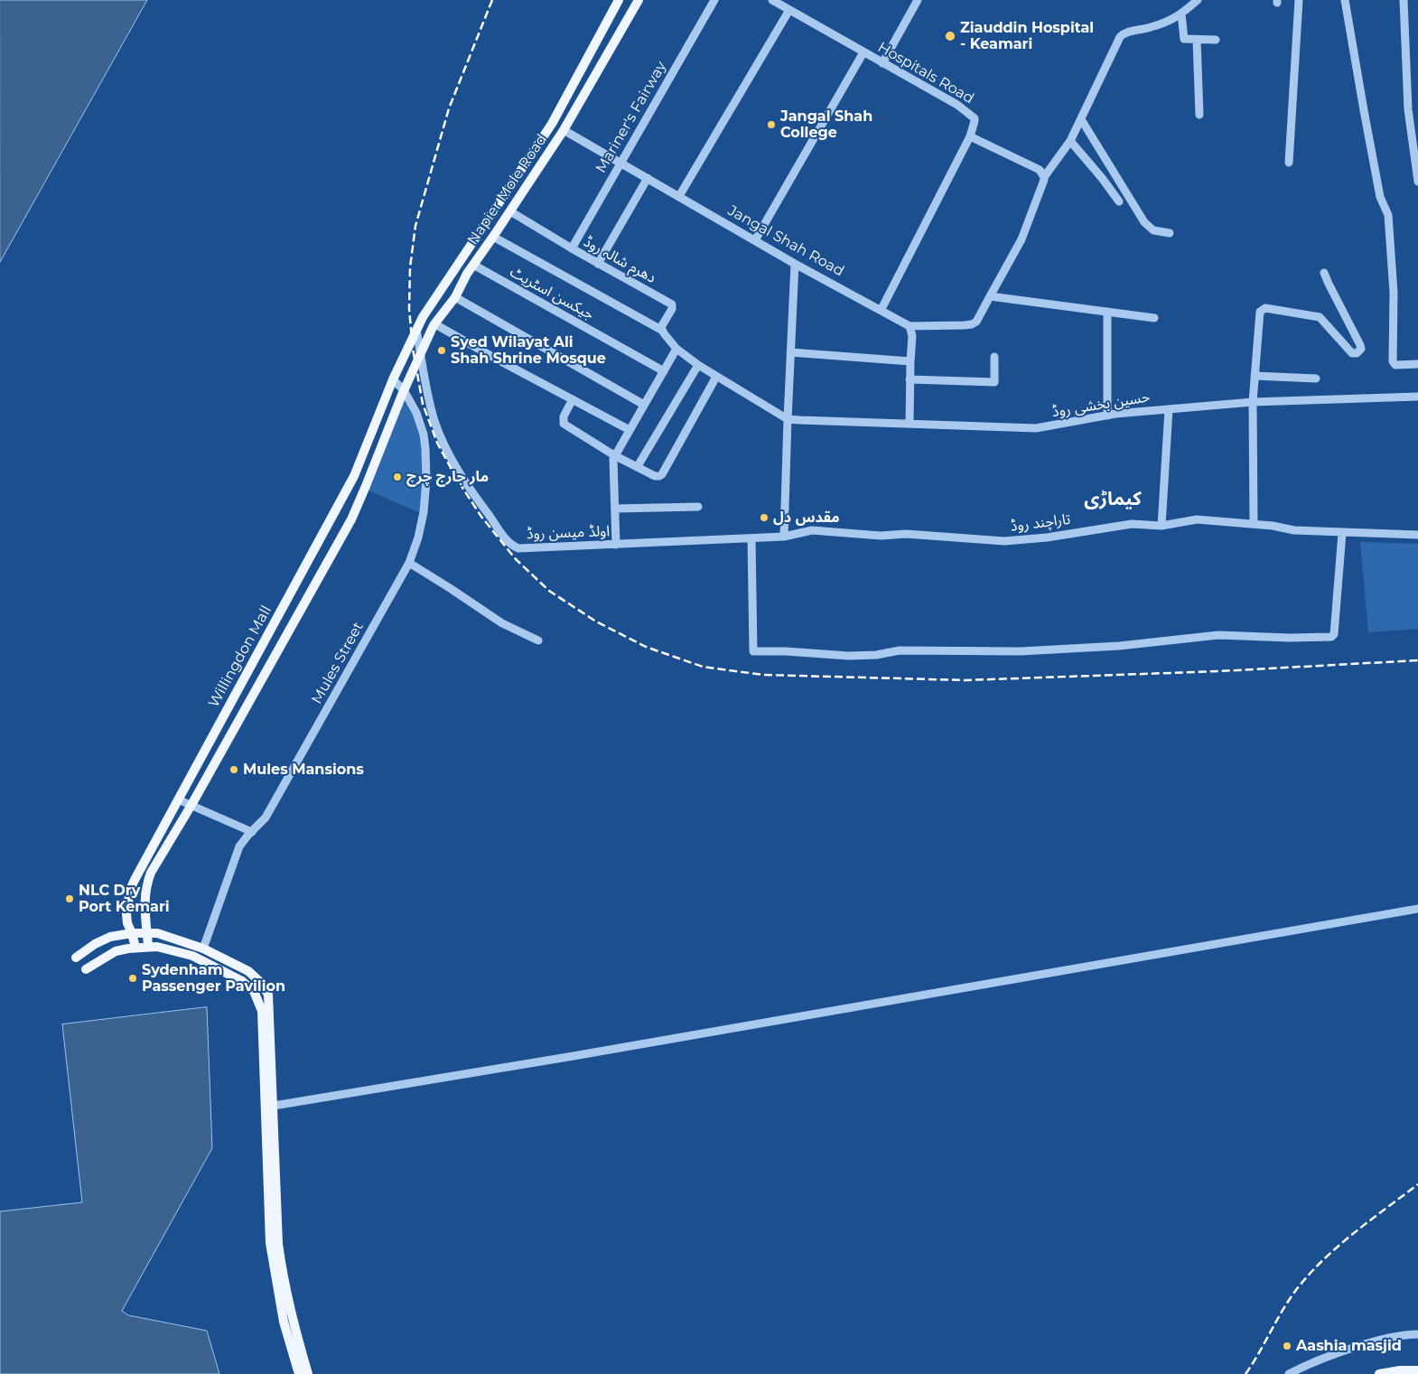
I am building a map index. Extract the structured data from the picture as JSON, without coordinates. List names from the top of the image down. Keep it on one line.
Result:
{"streets":{"main road":["Napier Mole Road","Willingdon Mall"],"street":["Hospitals Road","Mariner's Fairway","Jangal Shah Road","دھرم شالہ روڈ","جیکسن اسٹریٹ","حسین بخشی روڈ","تاراچند روڈ","اولڈ میسن روڈ","Mules Street"]},"crossings":[["Hospitals Road","Jangal Shah Road"],["Mariner's Fairway","Jangal Shah Road"],["Mariner's Fairway","دھرم شالہ روڈ"],["Napier Mole Road","Jangal Shah Road"],["Napier Mole Road","دھرم شالہ روڈ"],["Napier Mole Road","جیکسن اسٹریٹ"],["Napier Mole Road","اولڈ میسن روڈ"],["Napier Mole Road","Willingdon Mall"],["Napier Mole Road","Mules Street"],["تاراچند روڈ","اولڈ میسن روڈ"],["Willingdon Mall","Mules Street"]],"districts":["کیماڑی"],"places":["Ziauddin Hospital - Keamari","Jangal Shah College","Syed Wilayat Ali Shah Shrine Mosque","مار جارج چرچ","مقدس دل","Mules Mansions","NLC Dry Port Kemari","Sydenham Passenger Pavilion","Aashia masjid"]}
